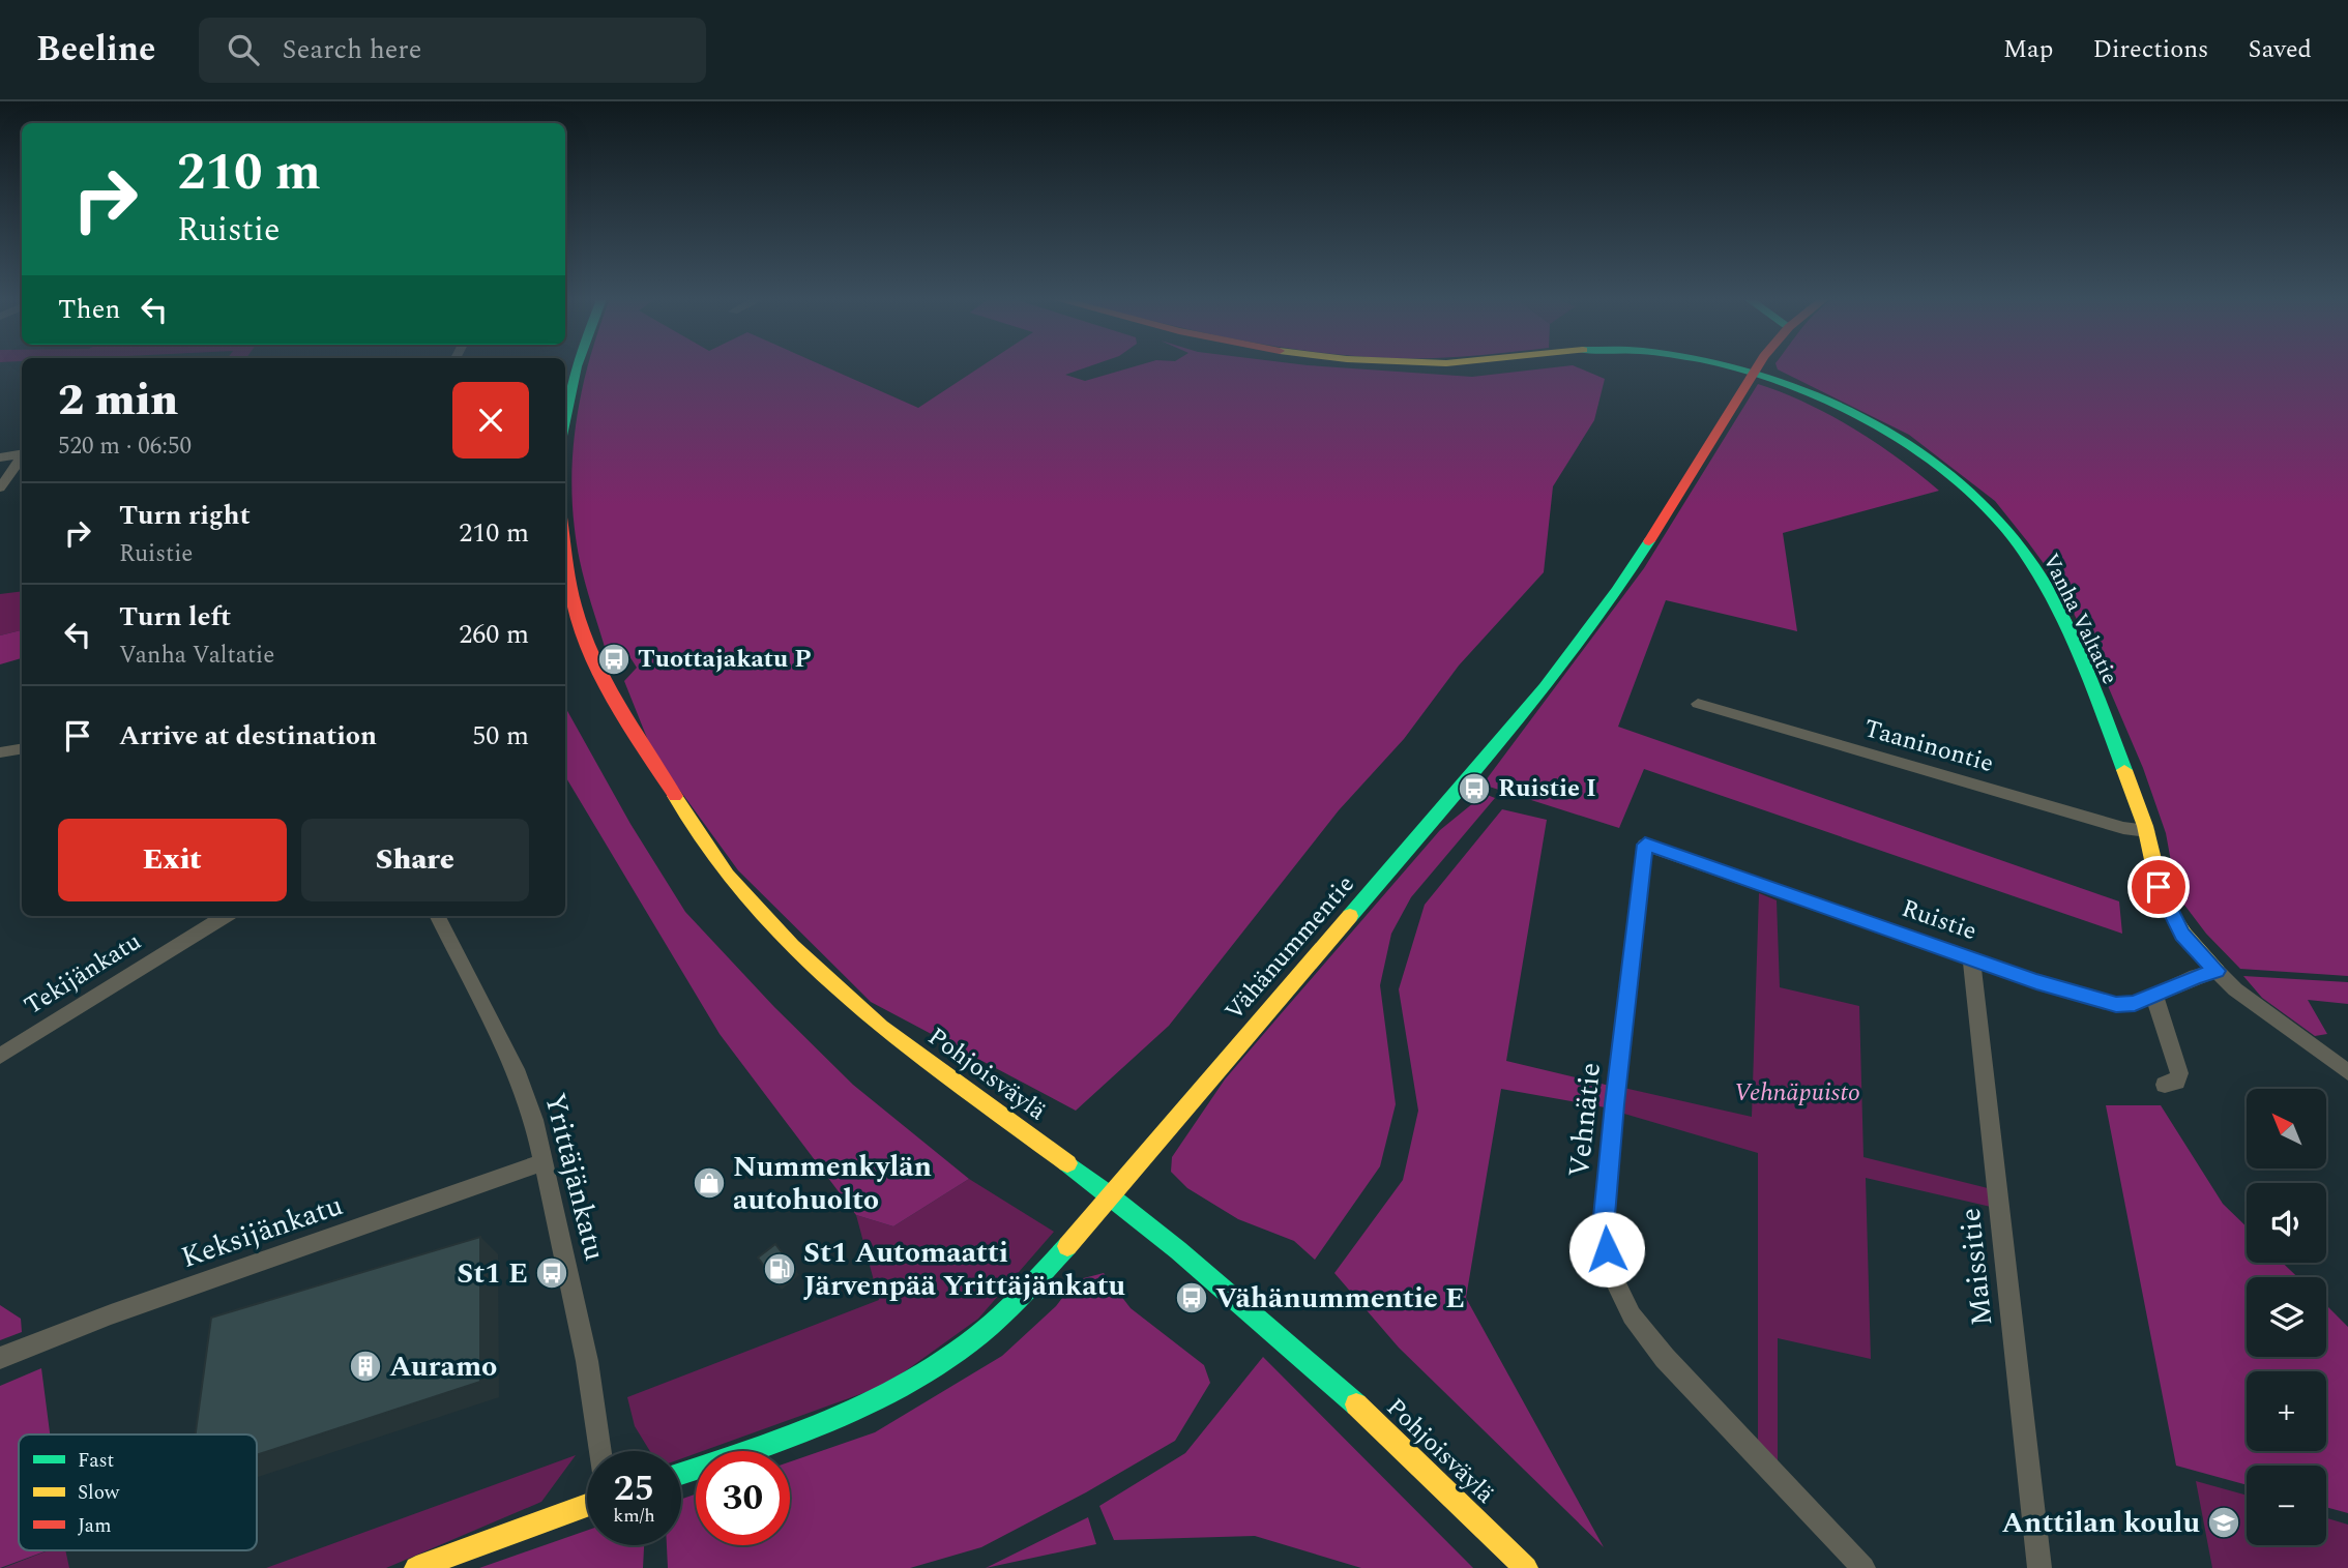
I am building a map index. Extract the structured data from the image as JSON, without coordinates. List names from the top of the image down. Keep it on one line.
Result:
{"streets":{"street":["Vanha Valtatie","Taaninontie","Ruistie","Vähänummentie","Tekijänkatu","Pohjoisväylä","Vehnätie","Yrittäjänkatu","Keksijänkatu","Maissitie"]},"crossings":[["Vanha Valtatie","Taaninontie"],["Vanha Valtatie","Ruistie"],["Vanha Valtatie","Vähänummentie"],["Ruistie","Vehnätie"],["Ruistie","Maissitie"],["Vähänummentie","Pohjoisväylä"],["Yrittäjänkatu","Keksijänkatu"]],"parks":["Vehnäpuisto"],"places":{"bus stop":["Tuottajakatu P","Ruistie I","St1 E","Vähänummentie E"],"shop":["Nummenkylän autohuolto"],"fuel station":["St1 Automaatti Järvenpää Yrittäjänkatu"],"building":["Auramo"],"school or university":["Anttilan koulu"]},"legend":["Fast","Slow","Jam"],"north":"top left","page":{"header":"Beeline","search":"Search here","nav":["Map","Directions","Saved"],"turn":["210 m","Ruistie"],"then":"Then","heading":["2 min","520 m · 06:50"],"list":[{"name":"Turn right","note":"Ruistie","value":"210 m"},{"name":"Turn left","note":"Vanha Valtatie","value":"260 m"},{"name":"Arrive at destination","value":"50 m"}],"buttons":["Exit","Share"],"map_buttons":["+","−"],"speed":"25 km/h","limit":"30"}}
